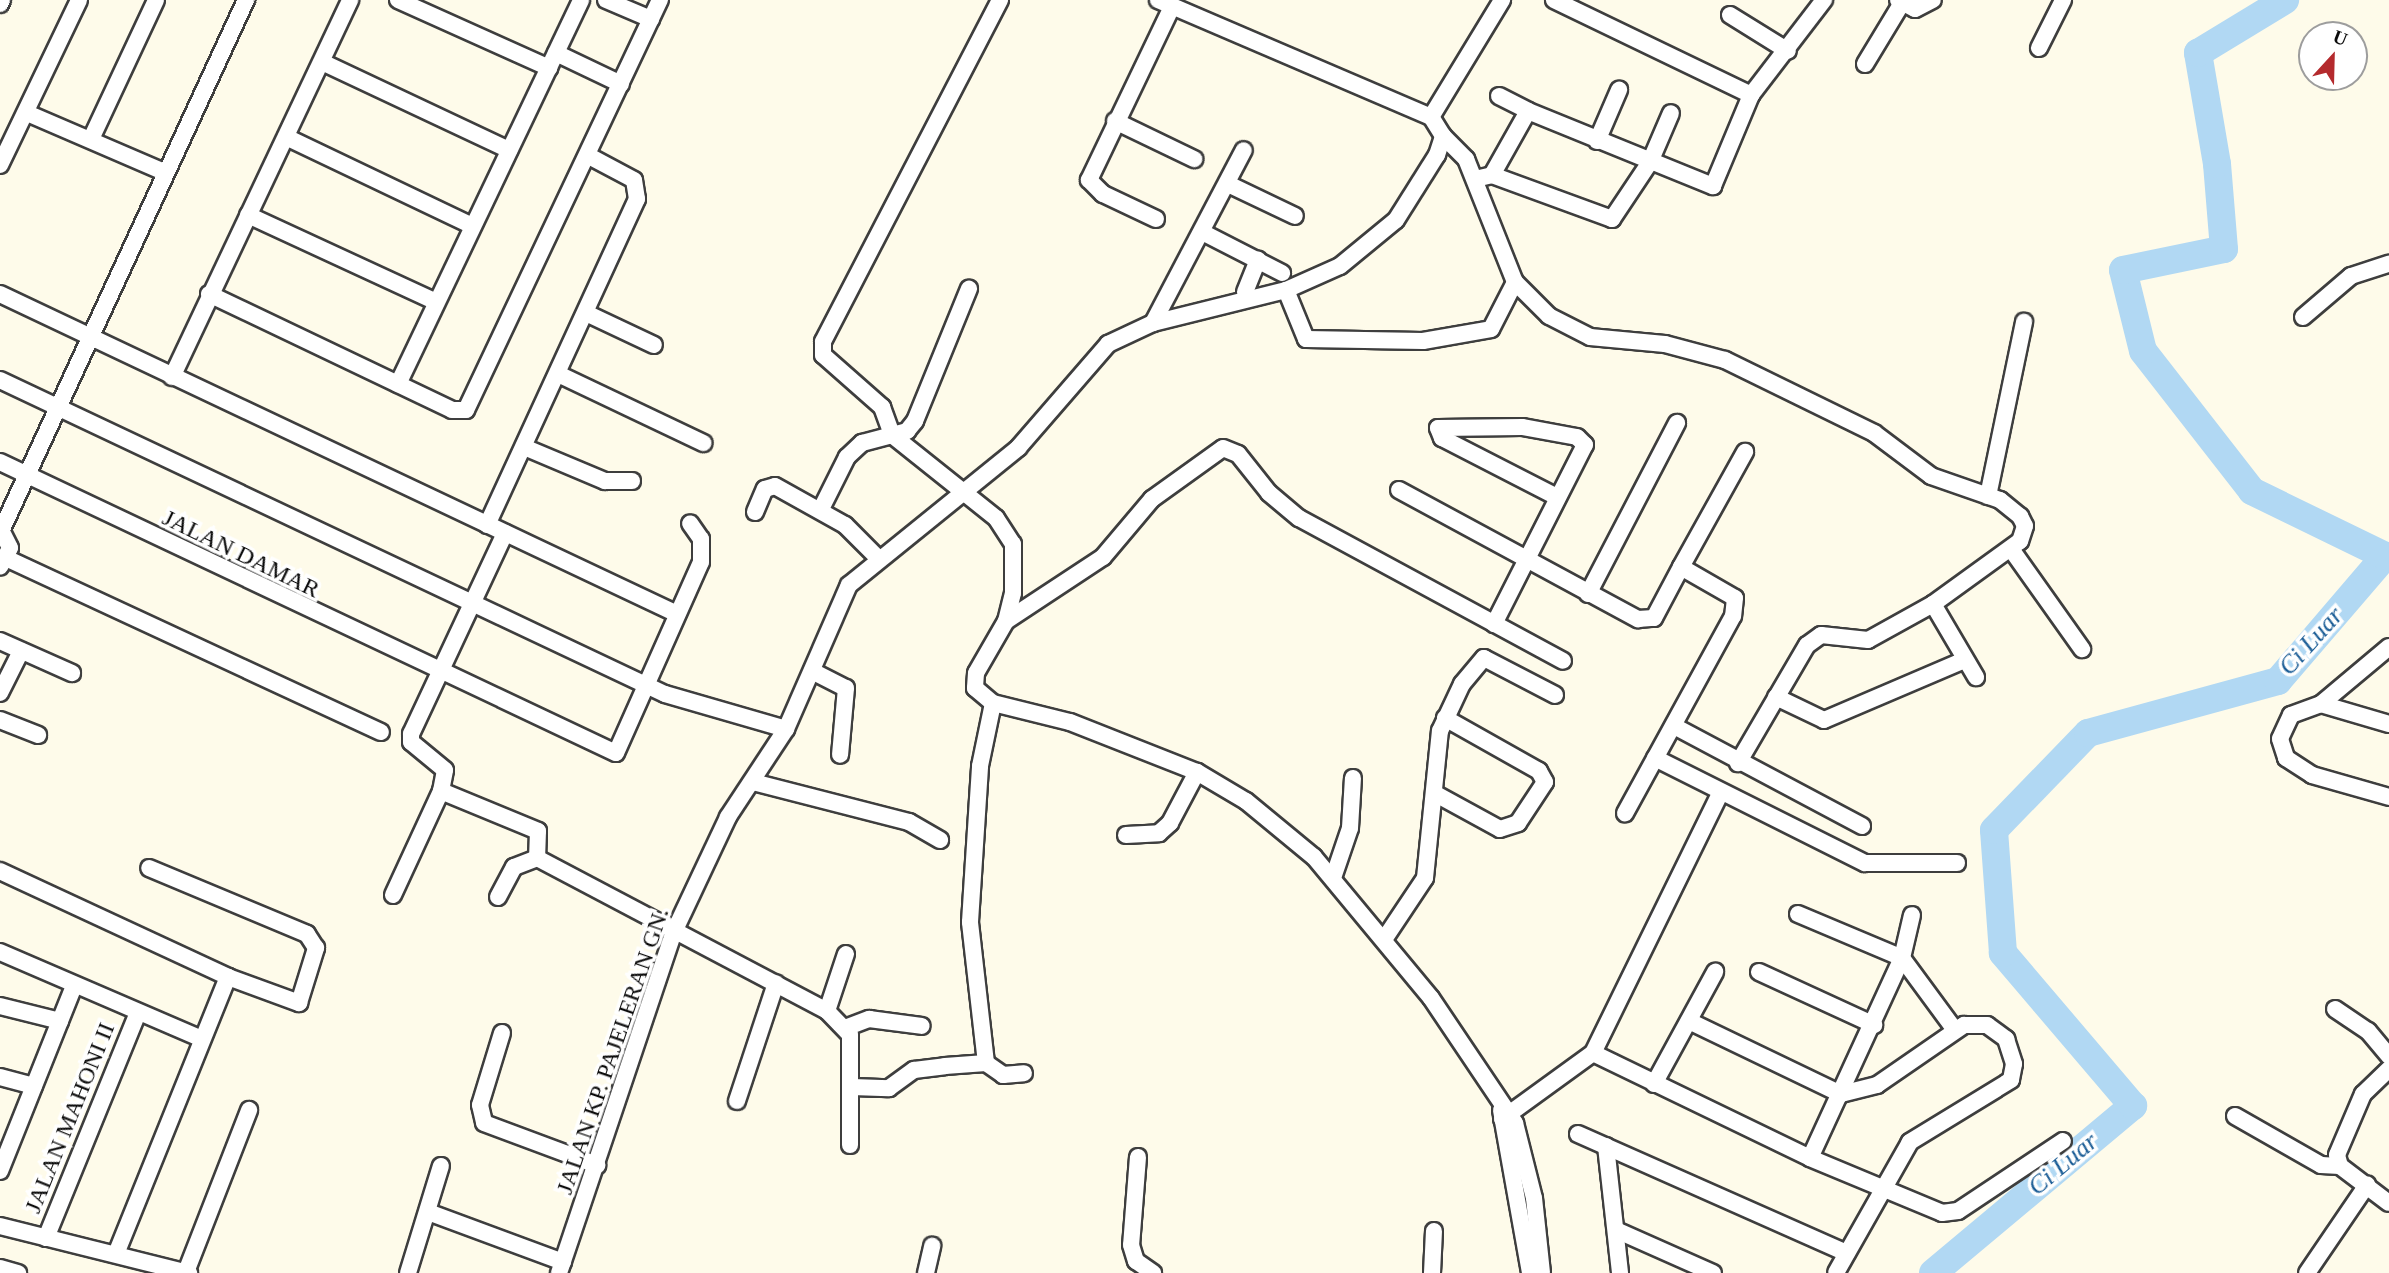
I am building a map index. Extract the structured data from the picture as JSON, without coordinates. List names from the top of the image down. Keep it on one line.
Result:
{"streets":{"street":["JALAN DAMAR","JALAN KP. PAJELERAN GN.","JALAN MAHONI II"]},"water":["Ci Luar"],"north":"top"}
